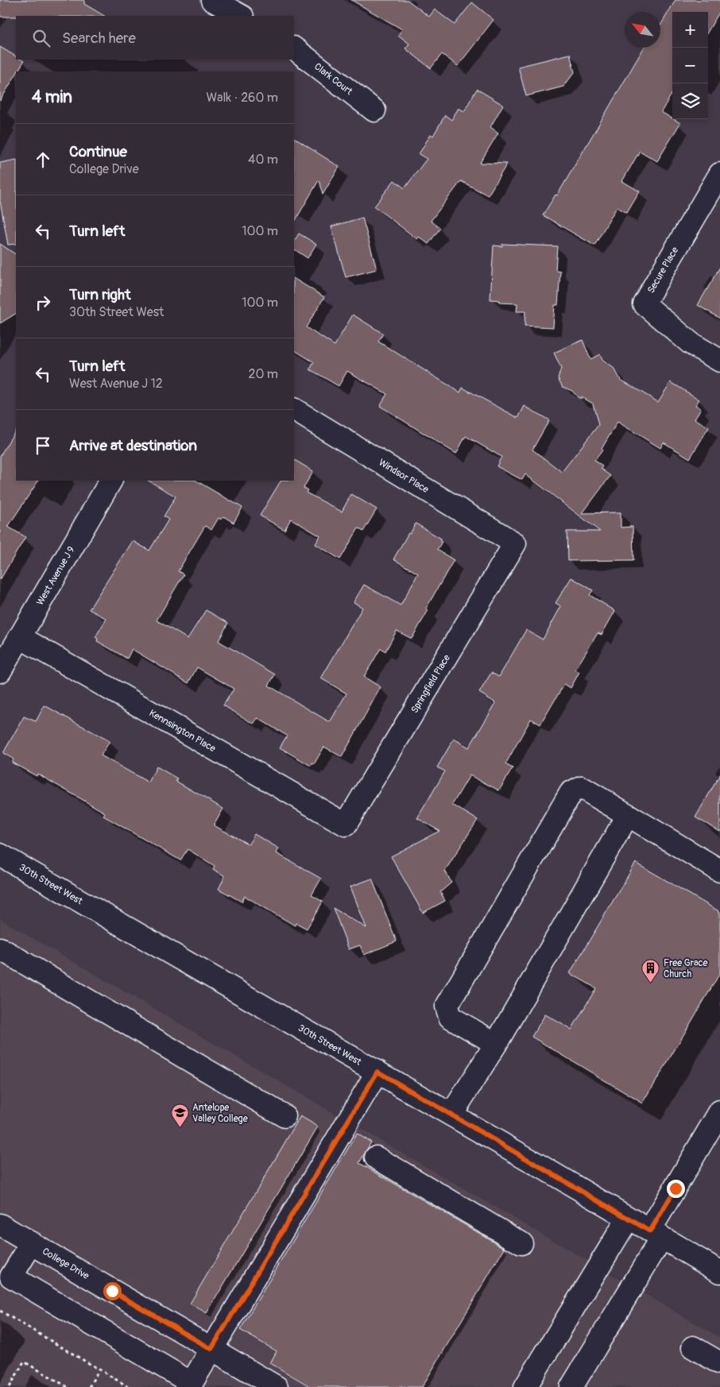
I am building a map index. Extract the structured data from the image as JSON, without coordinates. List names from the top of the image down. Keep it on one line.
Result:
{"streets":{"street":["Clark Court","Secure Place","Windsor Place","West Avenue J 9","Springfield Place","Kennsington Place","30th Street West","College Drive"]},"crossings":[["Windsor Place","Springfield Place"],["West Avenue J 9","Kennsington Place"],["Springfield Place","Kennsington Place"]],"places":{"building":["Free Grace Church"],"school or university":["Antelope Valley College"]},"north":"top left","page":{"map_buttons":["+","−"],"search":"Search here","heading":["4 min","Walk · 260 m"],"list":[["Continue","College Drive","40 m"],["Turn left","100 m"],["Turn right","30th Street West","100 m"],["Turn left","West Avenue J 12","20 m"],"Arrive at destination"]}}
